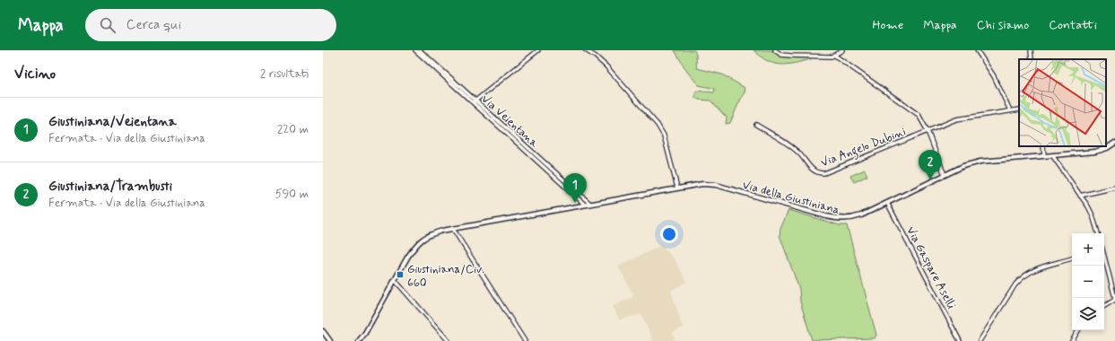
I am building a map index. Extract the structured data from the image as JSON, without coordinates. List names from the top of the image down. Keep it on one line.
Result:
{"streets":{"street":["Via Veientana","Via Angelo Dubini","Via della Giustiniana","Via Gaspare Aselli"]},"crossings":[["Via Veientana","Via della Giustiniana"],["Via della Giustiniana","Via Gaspare Aselli"]],"places":{"transit":["Giustiniana/Civ. 660"]},"page":{"header":"Mappa","search":"Cerca qui","nav":["Home","Mappa","Chi siamo","Contatti"],"heading":["Vicino","2 risultati"],"list":[{"mark":"1","name":"Giustiniana/Veientana","note":"Fermata · Via della Giustiniana","value":"220 m"},{"mark":"2","name":"Giustiniana/Trambusti","note":"Fermata · Via della Giustiniana","value":"590 m"}],"pins":["2","1"],"map_buttons":["+","−"]}}
